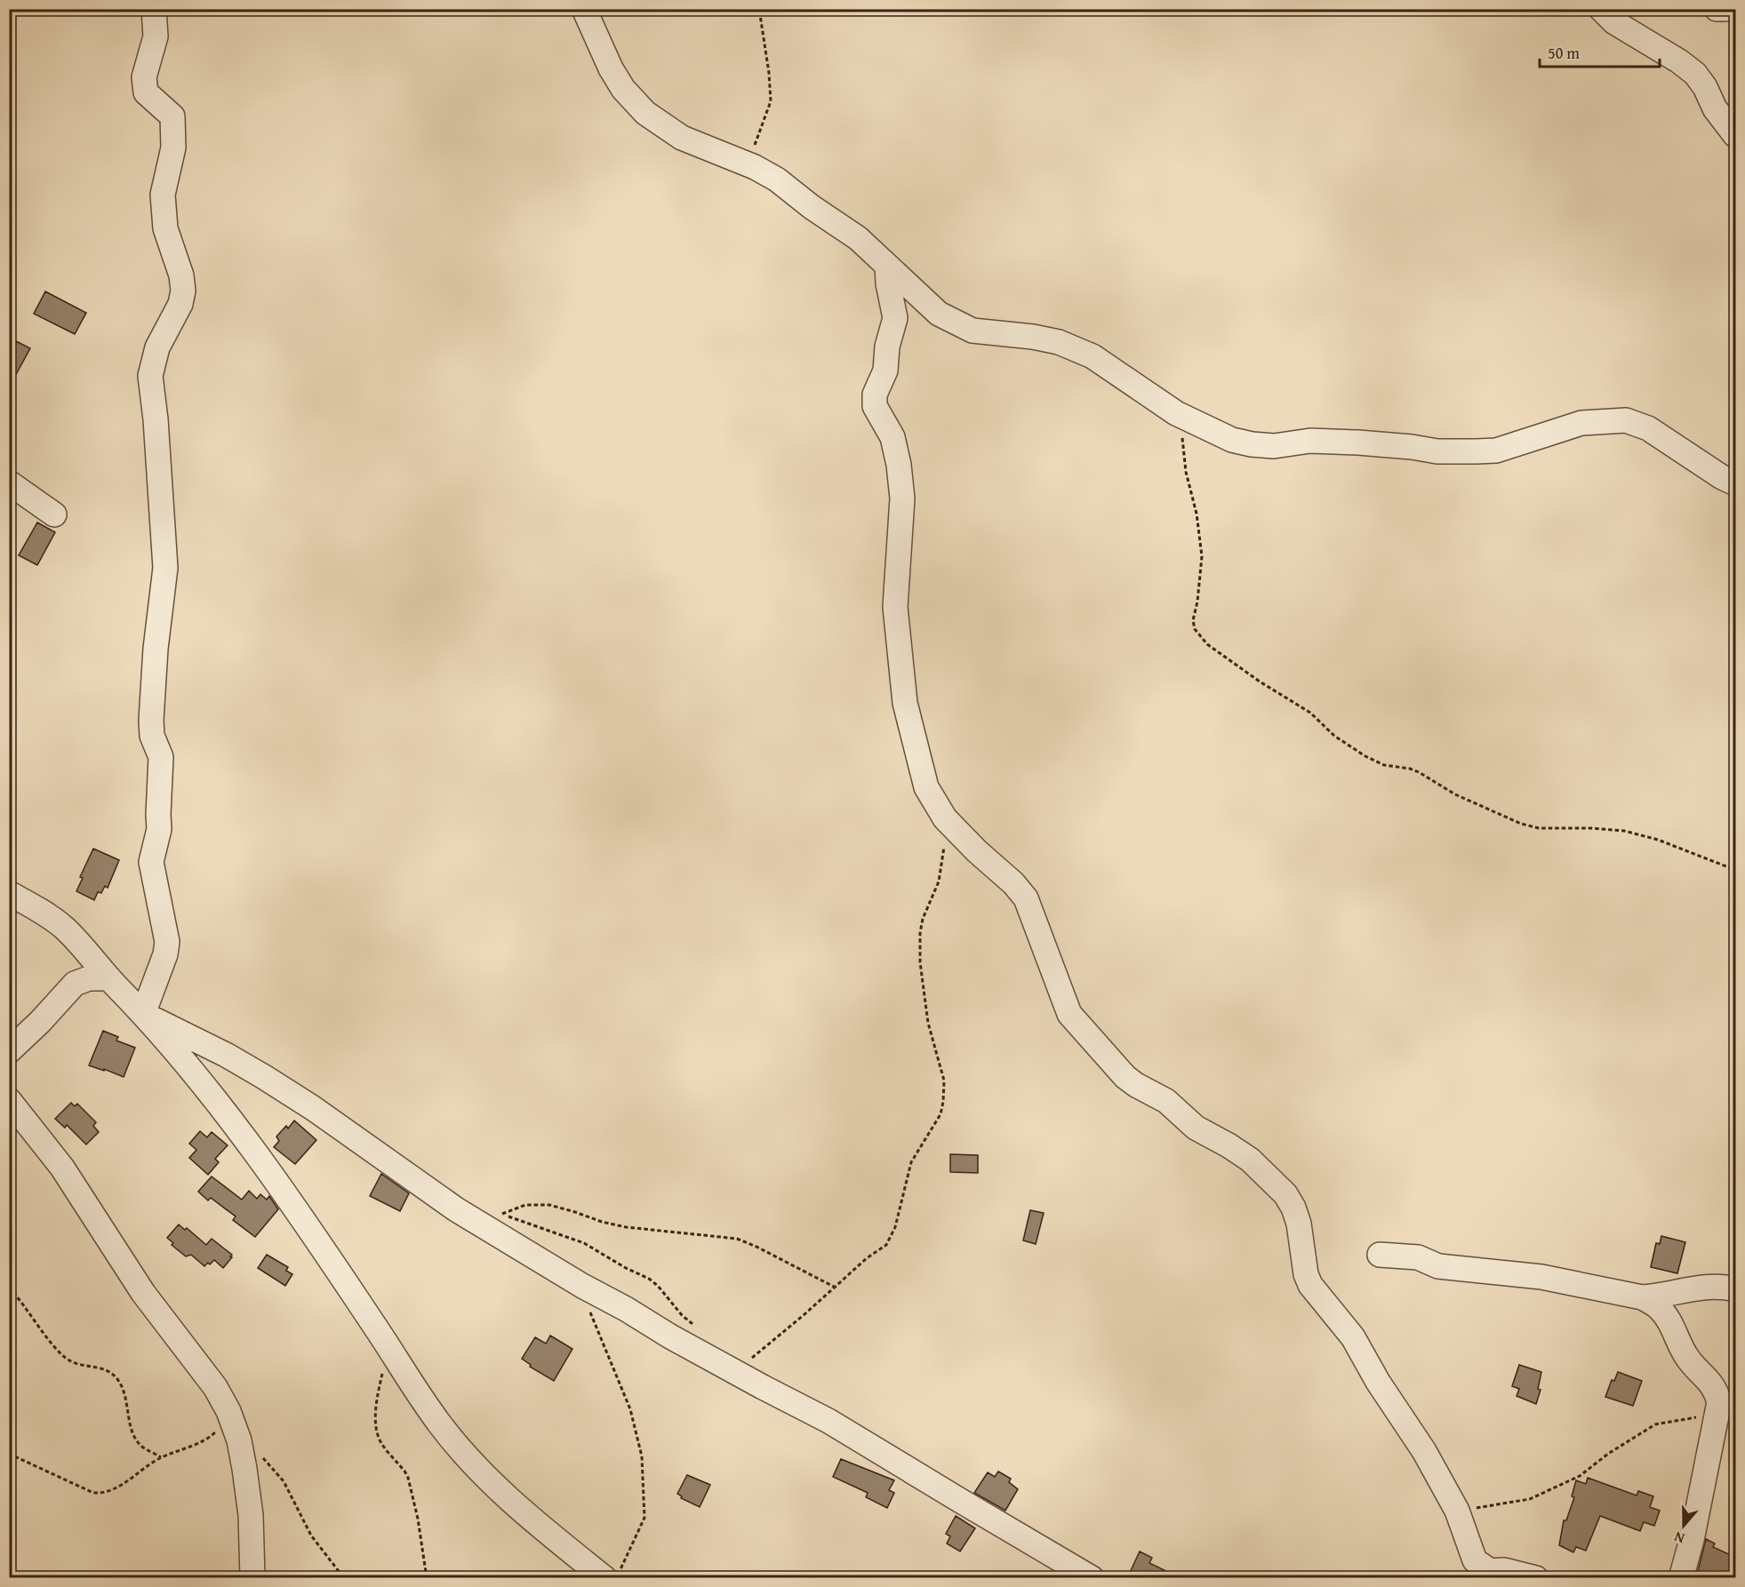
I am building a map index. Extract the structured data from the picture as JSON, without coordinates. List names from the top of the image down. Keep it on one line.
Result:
{"scale_bar":"50 m","north":"bottom"}
